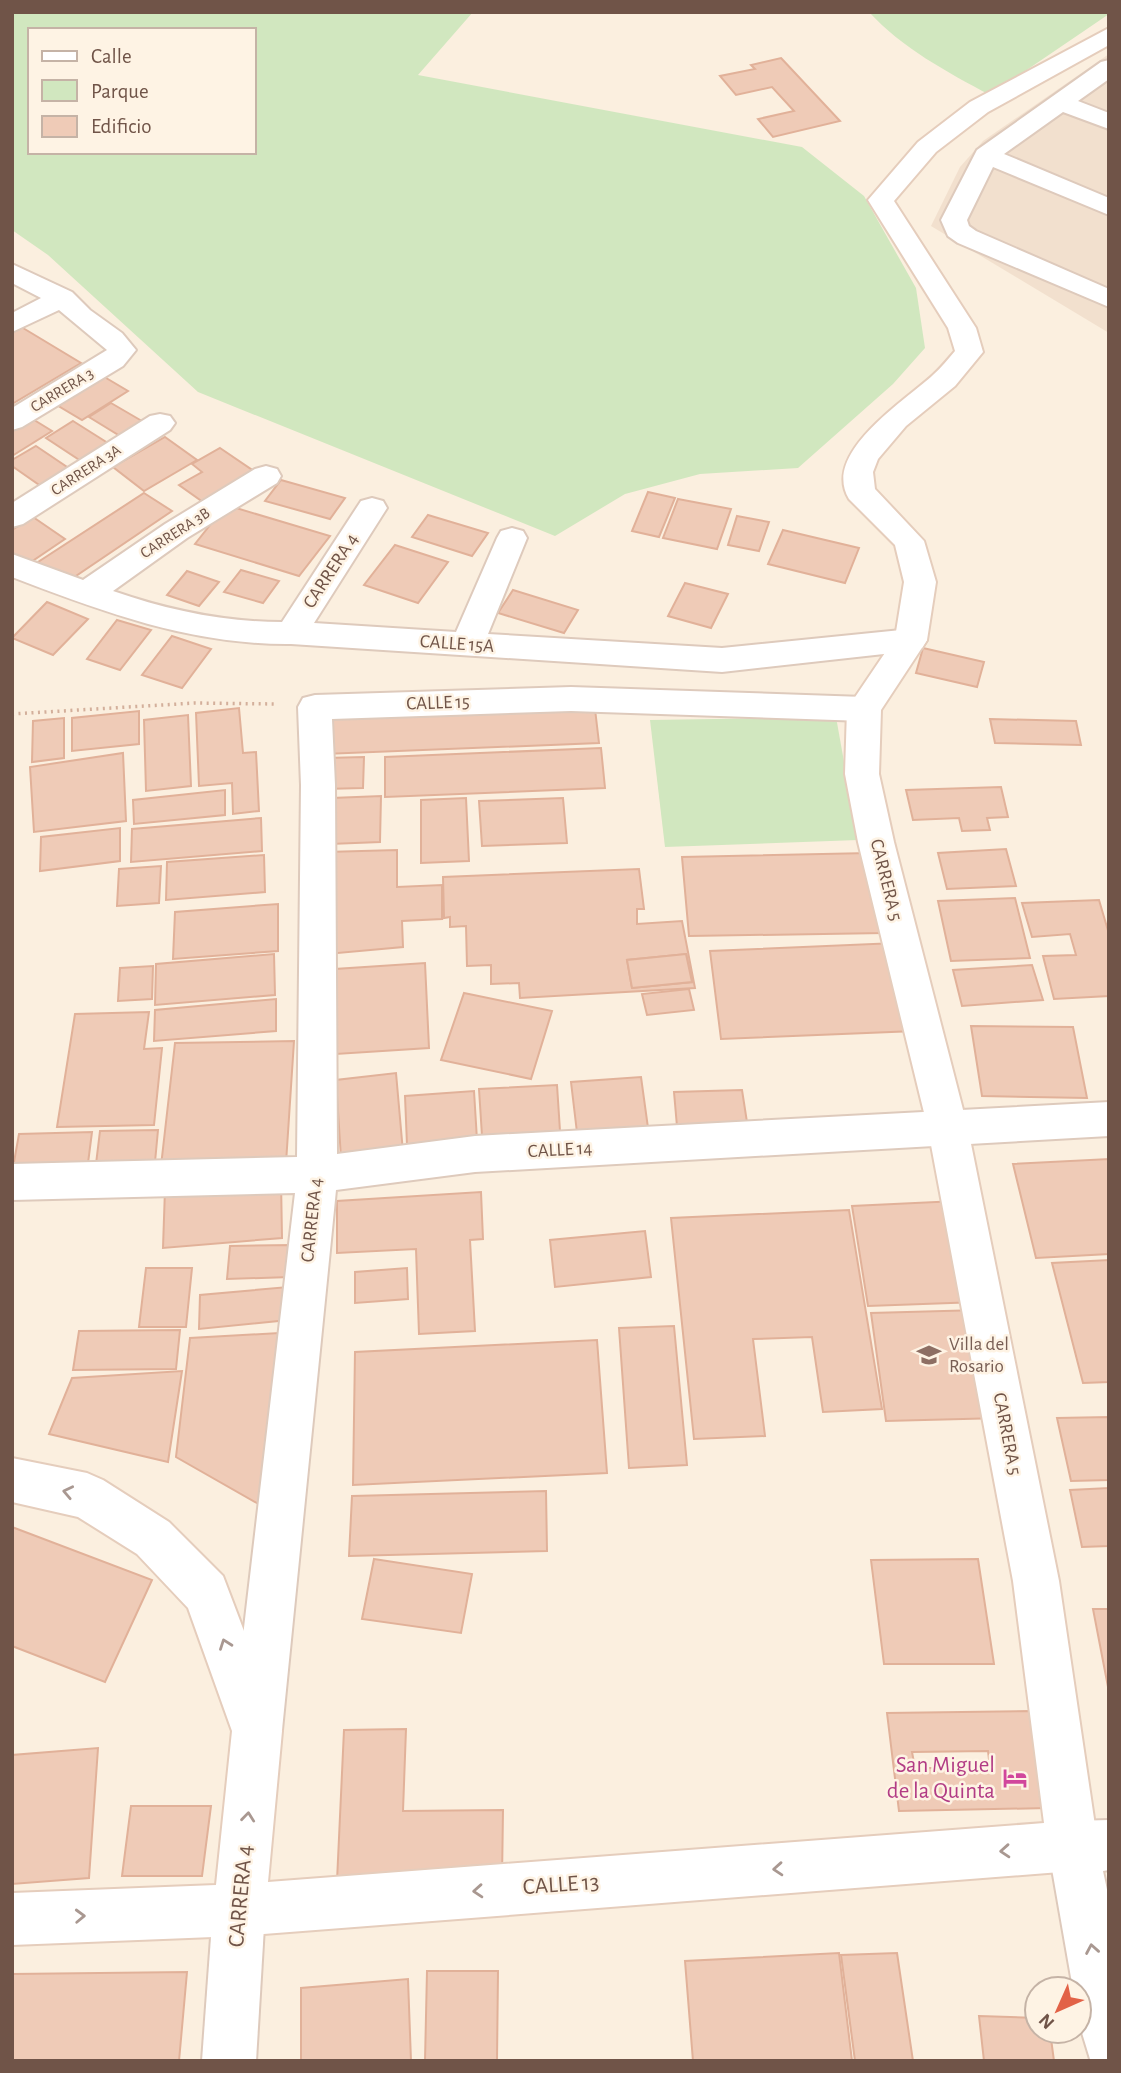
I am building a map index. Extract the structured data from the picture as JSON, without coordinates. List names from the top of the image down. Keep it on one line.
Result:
{"streets":{"street":["CARRERA 3","CARRERA 3A","CARRERA 3B","CARRERA 4","CALLE 15A","CALLE 15","CARRERA 5","CALLE 14","CALLE 13"]},"crossings":[["CARRERA 3B","CALLE 15A"],["CARRERA 4","CALLE 15A"],["CARRERA 4","CALLE 15"],["CARRERA 4","CALLE 14"],["CARRERA 4","CALLE 13"],["CALLE 15","CARRERA 5"],["CARRERA 5","CALLE 14"],["CARRERA 5","CALLE 13"]],"places":{"school or university":["Villa del Rosario"],"hotel":["San Miguel de la Quinta"]},"legend":["Calle","Parque","Edificio"],"north":"bottom left"}
